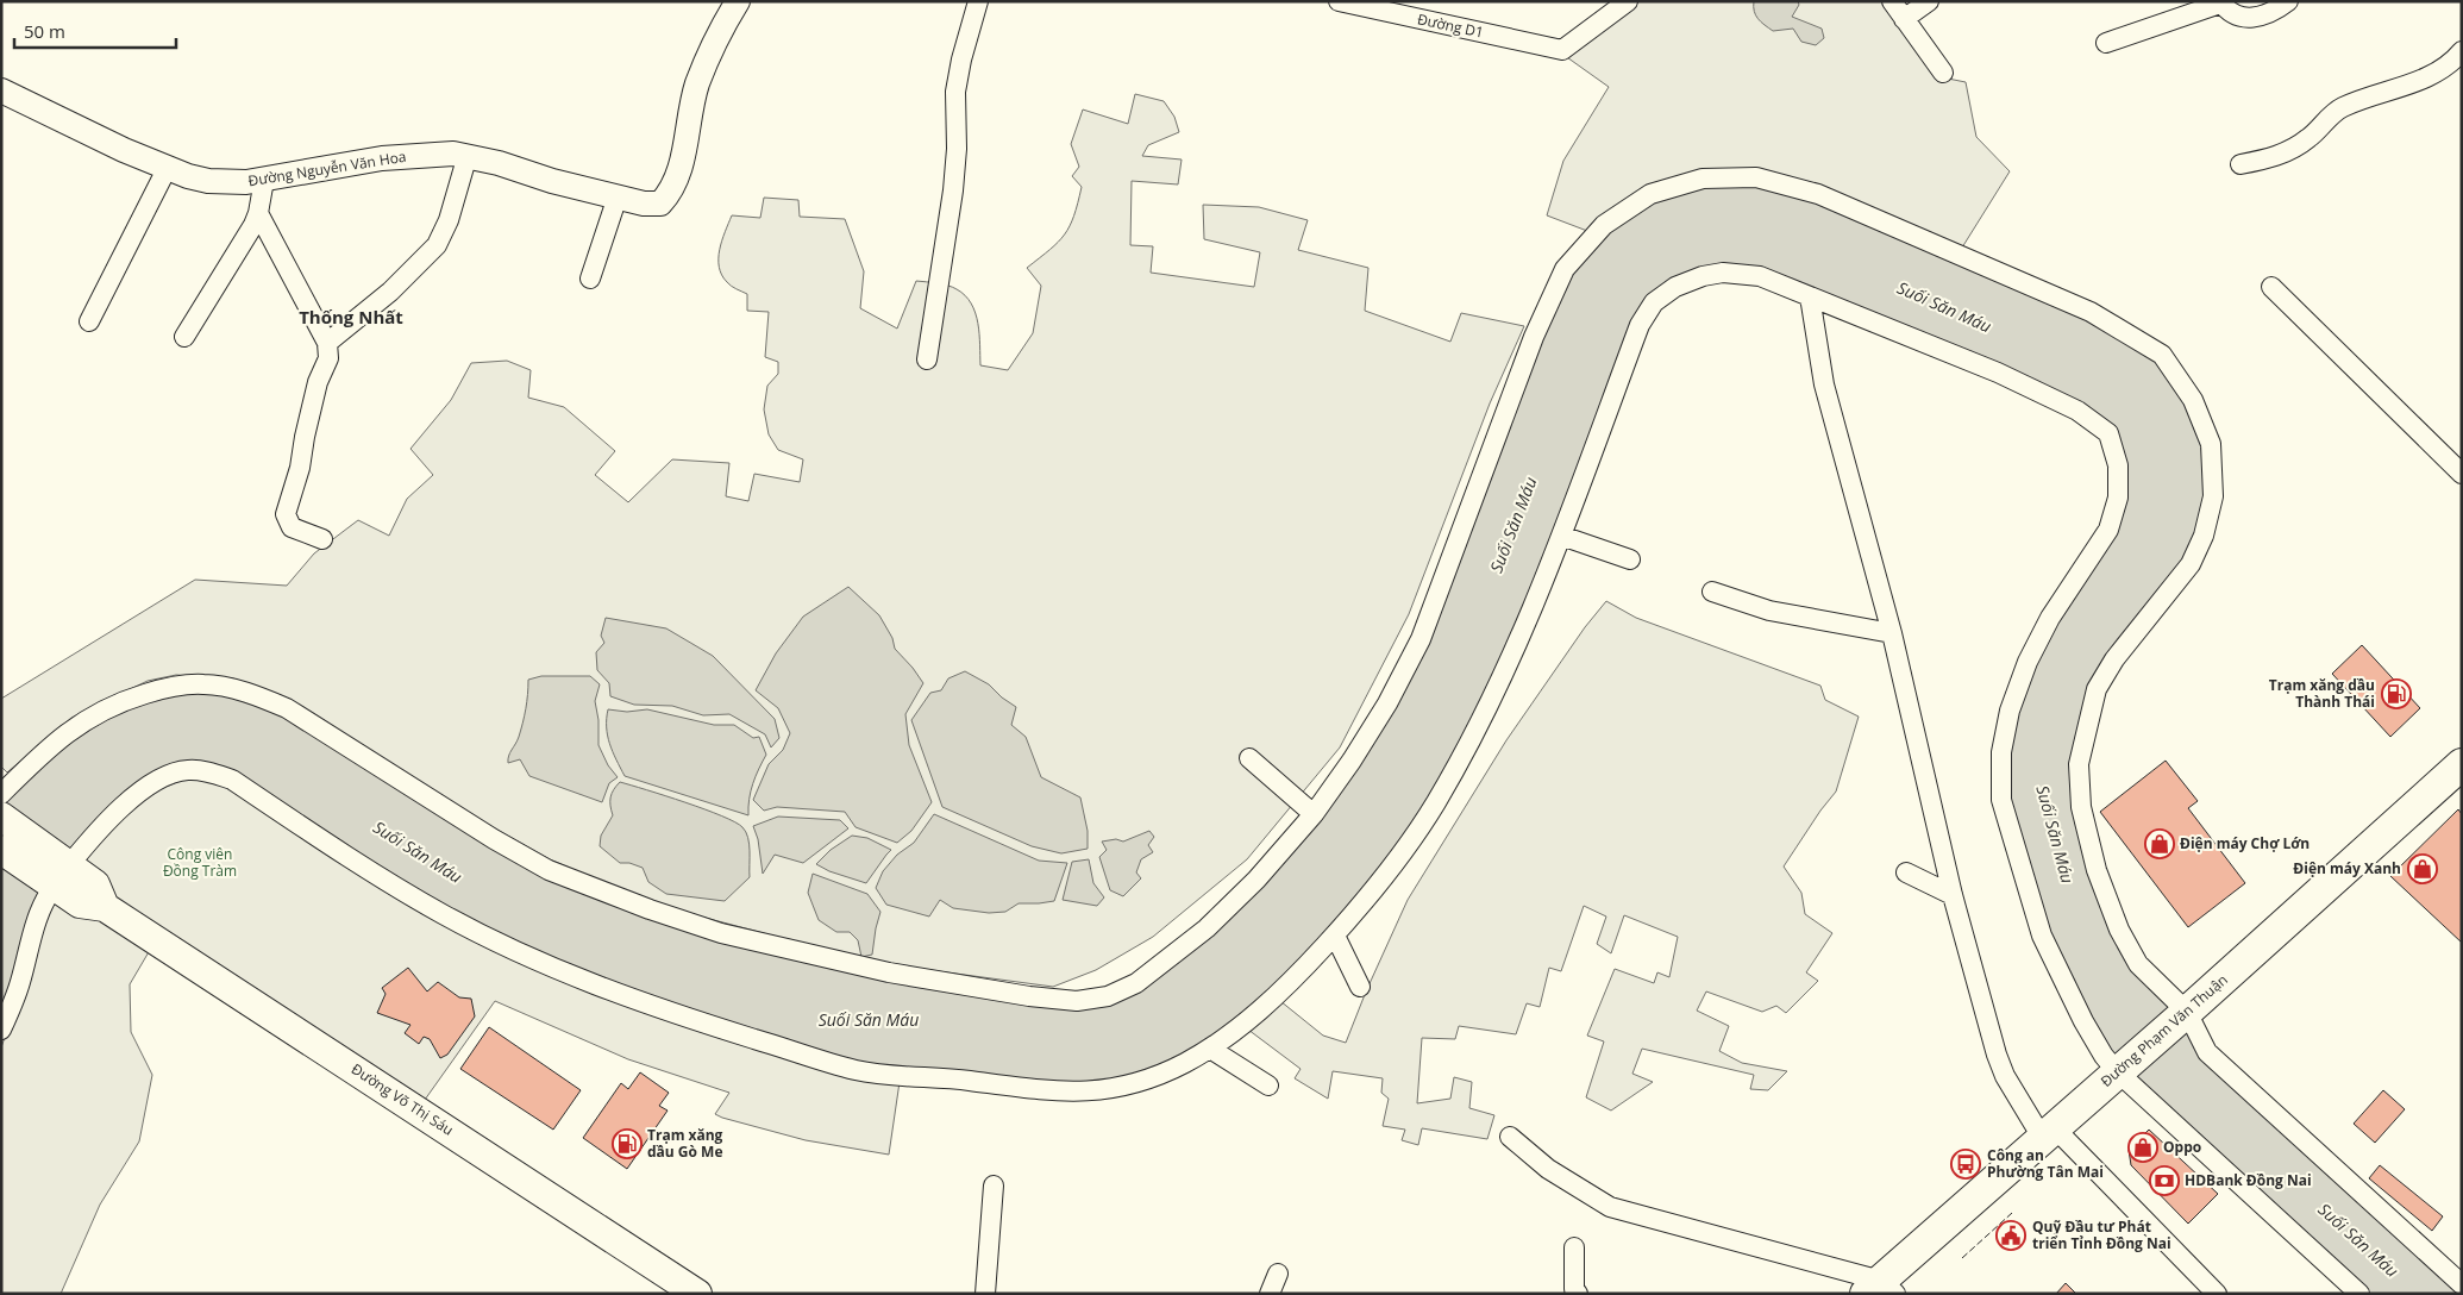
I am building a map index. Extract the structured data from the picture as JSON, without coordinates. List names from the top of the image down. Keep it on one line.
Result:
{"streets":{"main road":["Đường Phạm Văn Thuận","Đường Võ Thị Sáu"],"street":["Đường D1","Đường Nguyễn Văn Hoa"]},"districts":["Thống Nhất"],"water":["Suối Săn Máu"],"parks":["Công viên Đồng Tràm"],"places":{"fuel station":["Trạm xăng dầu Thành Thái","Trạm xăng dầu Gò Me"],"shop":["Điện máy Chợ Lớn","Điện máy Xanh","Oppo"],"bus stop":["Công an Phường Tân Mai"],"bank":["HDBank Đồng Nai"],"public building":["Quỹ Đầu tư Phát triển Tỉnh Đồng Nai"]},"scale_bar":"50 m"}
